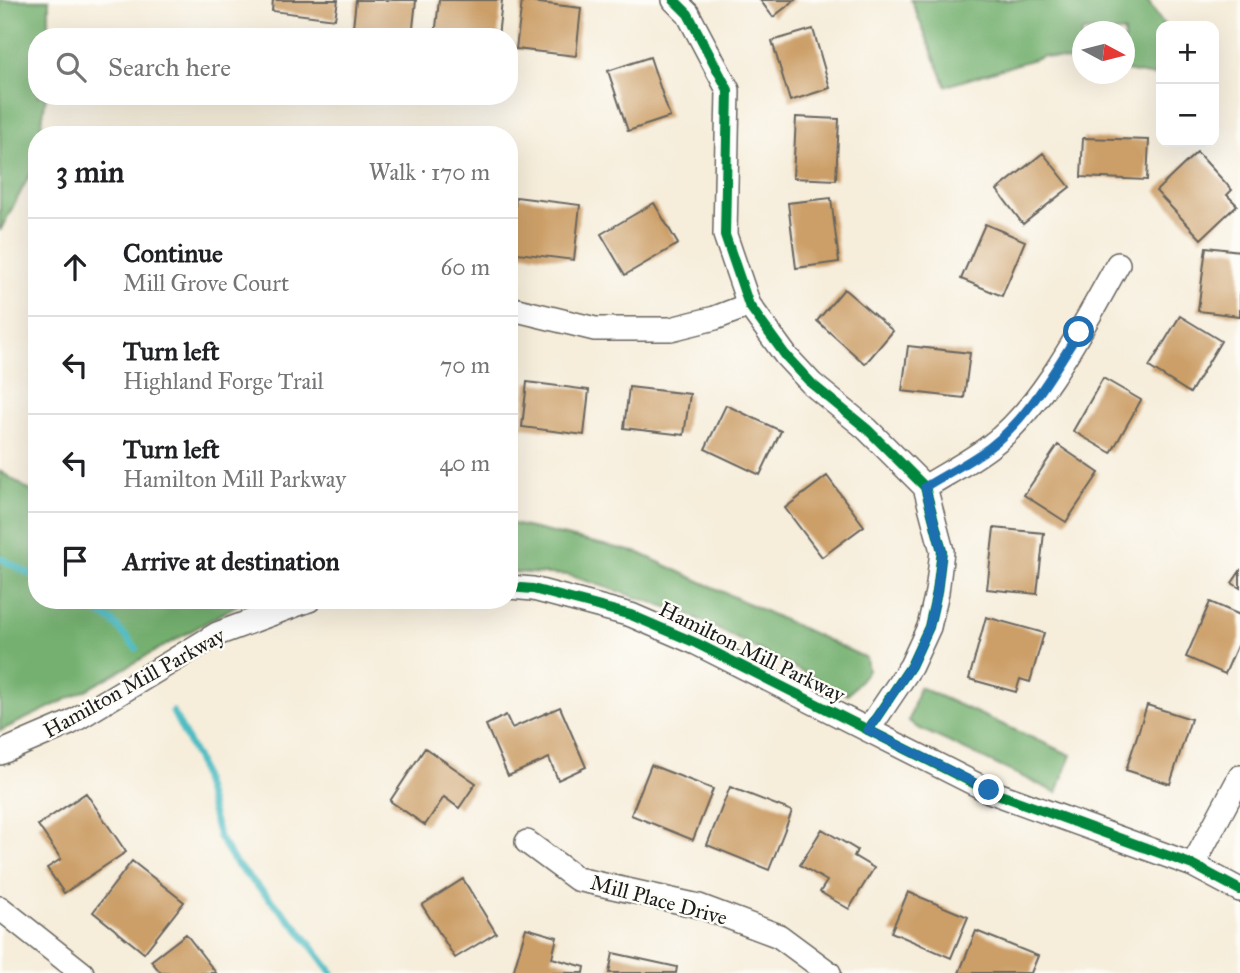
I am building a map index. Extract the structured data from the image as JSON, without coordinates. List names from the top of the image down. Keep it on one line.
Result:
{"streets":{"street":["Hamilton Mill Parkway","Mill Place Drive"]},"north":"right","page":{"map_buttons":["+","−"],"search":"Search here","heading":["3 min","Walk · 170 m"],"list":[["Continue","Mill Grove Court","60 m"],["Turn left","Highland Forge Trail","70 m"],["Turn left","Hamilton Mill Parkway","40 m"],"Arrive at destination"]}}
